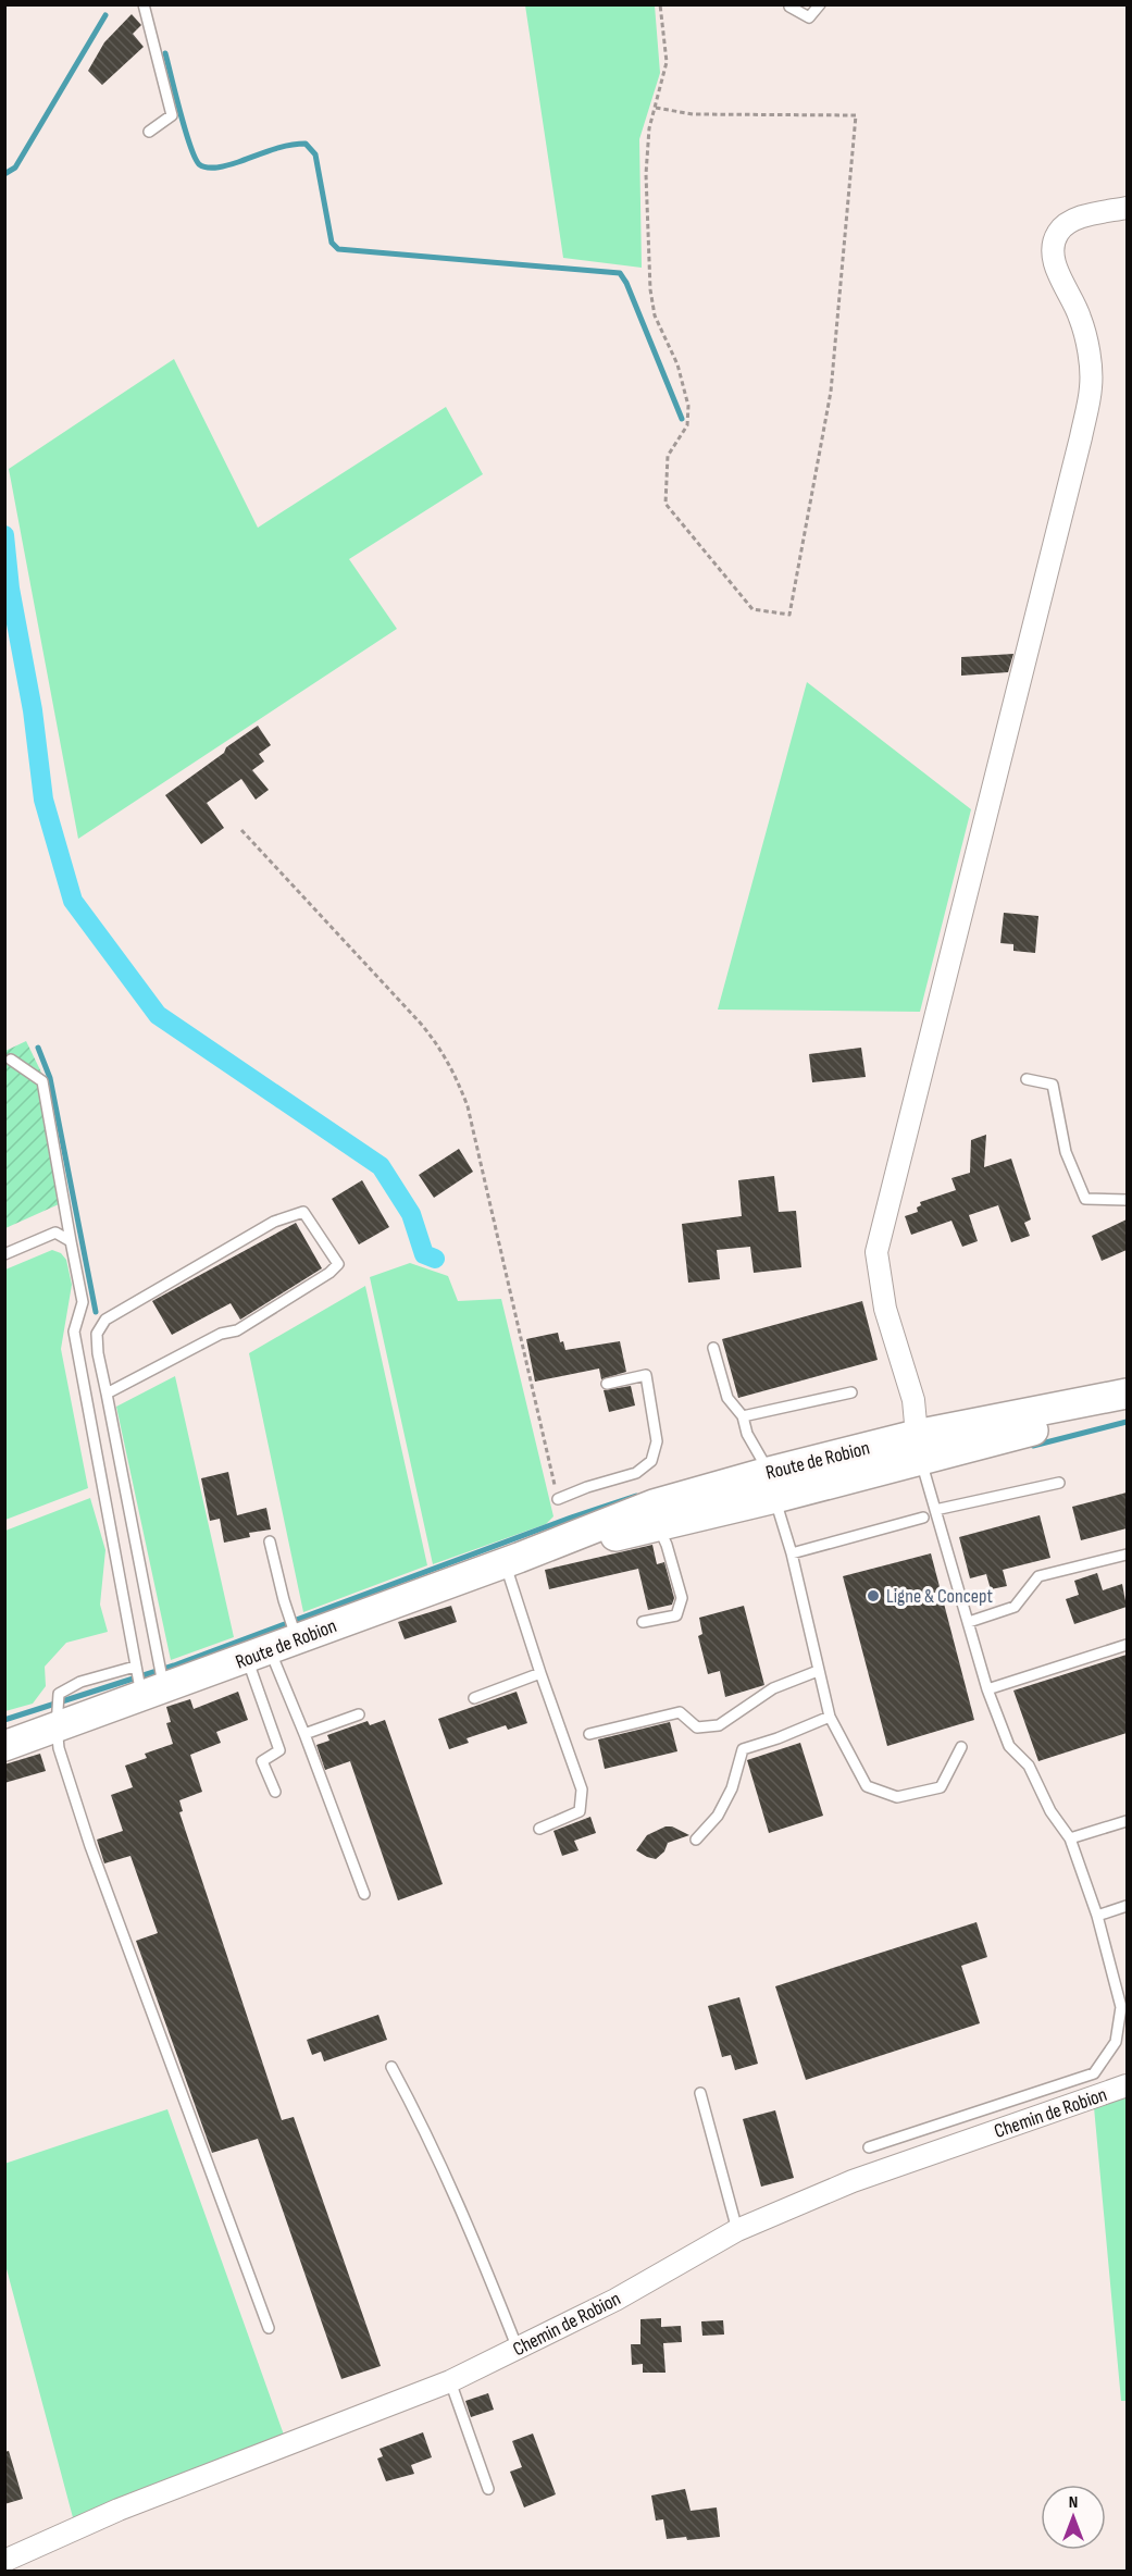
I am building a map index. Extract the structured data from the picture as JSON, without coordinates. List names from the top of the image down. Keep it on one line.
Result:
{"streets":{"main road":["Route de Robion"],"street":["Chemin de Robion"]},"places":["Ligne & Concept"],"north":"top"}
